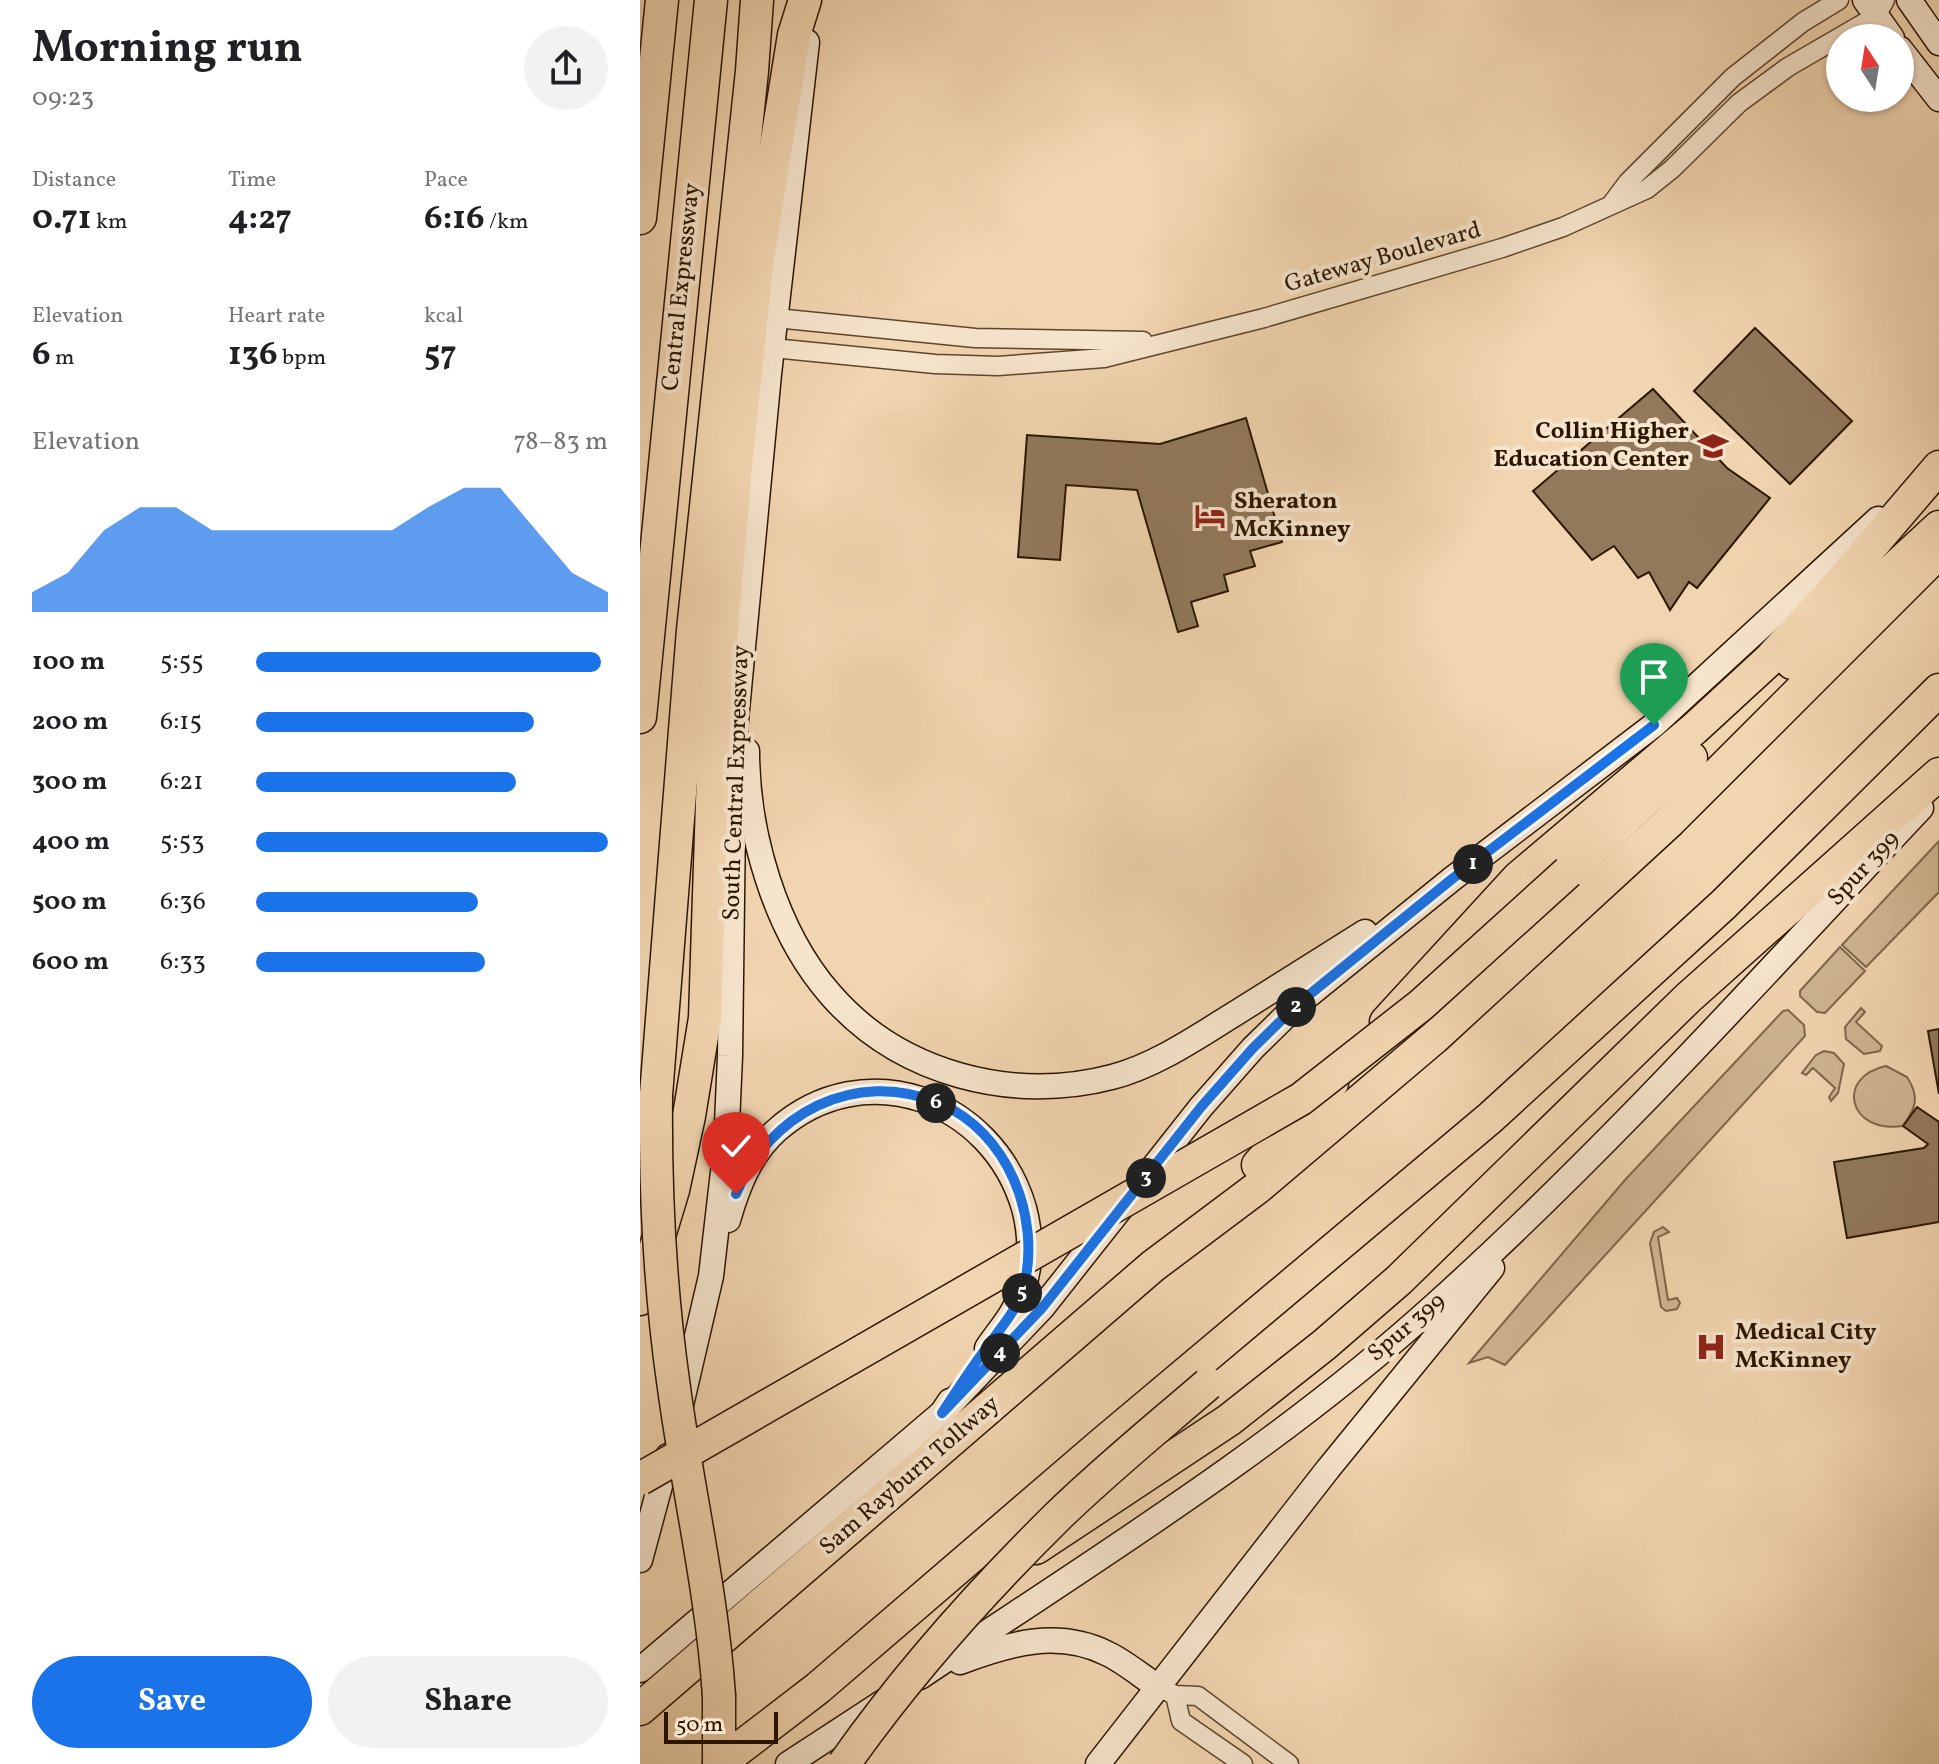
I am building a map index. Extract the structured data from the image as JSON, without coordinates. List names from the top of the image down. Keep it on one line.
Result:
{"streets":{"highway":["Central Expressway","Sam Rayburn Tollway"],"main road":["South Central Expressway","Spur 399"],"street":["Gateway Boulevard"]},"crossings":[["Gateway Boulevard","South Central Expressway"]],"places":{"school or university":["Collin Higher Education Center"],"hotel":["Sheraton McKinney"],"hospital":["Medical City McKinney"]},"scale_bar":"50 m","north":"top","page":{"heading":["Morning run","09:23"],"stats":[["Distance","0.71 km"],["Time","4:27"],["Pace","6:16 /km"],["Elevation","6 m"],["Heart rate","136 bpm"],["kcal","57"]],"chart":["Elevation","78–83 m"],"list":[{"name":"100 m","note":"5:55"},{"name":"200 m","note":"6:15"},{"name":"300 m","note":"6:21"},{"name":"400 m","note":"5:53"},{"name":"500 m","note":"6:36"},{"name":"600 m","note":"6:33"}],"pins":["1","2","6","3","5","4"],"buttons":["Save","Share"],"scale":"50 m"}}
